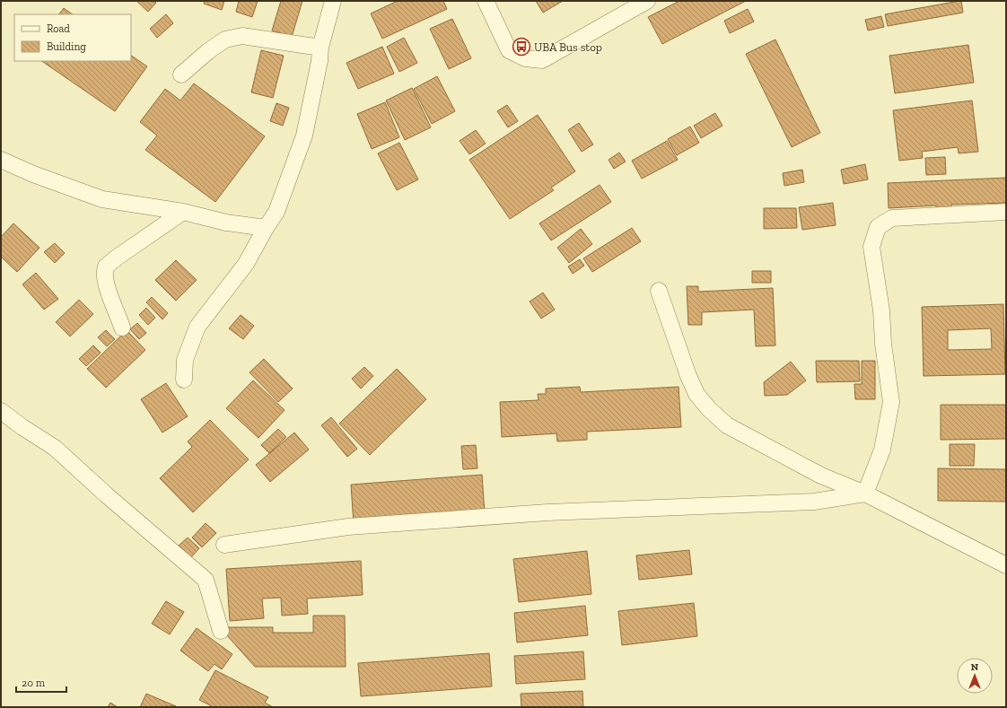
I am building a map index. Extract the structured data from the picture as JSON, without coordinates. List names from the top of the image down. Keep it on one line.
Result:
{"places":{"bus stop":["UBA Bus stop"]},"legend":["Road","Building"],"scale_bar":"20 m","north":"top"}
